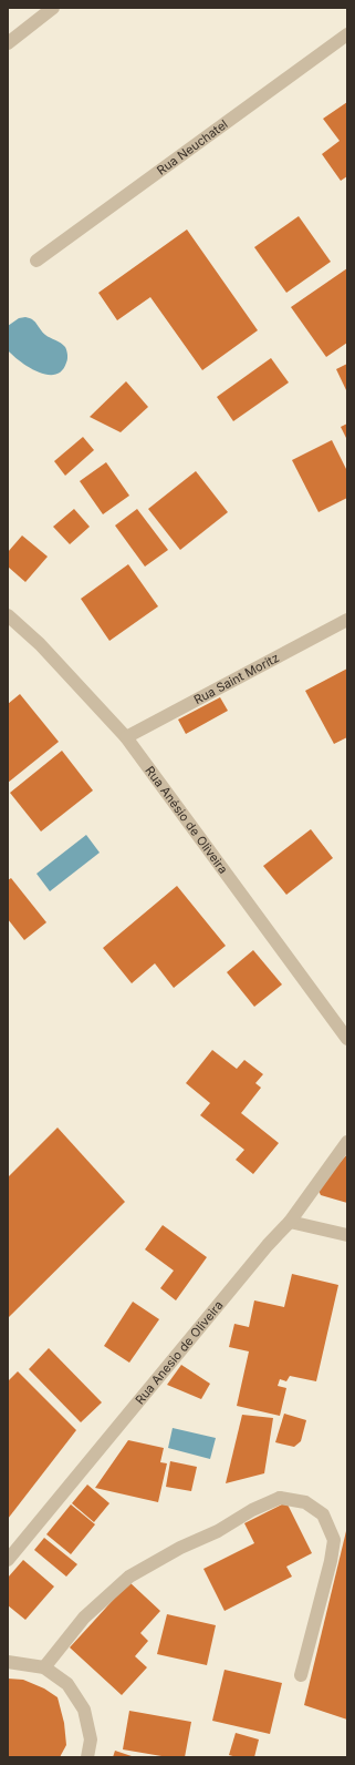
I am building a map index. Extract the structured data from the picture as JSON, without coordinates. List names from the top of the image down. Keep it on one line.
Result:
{"streets":{"street":["Rua Neuchatel","Rua Saint Moritz","Rua Anésio de Oliveira","Rua Anesio de Oliveira"]},"crossings":[["Rua Saint Moritz","Rua Anésio de Oliveira"]]}
